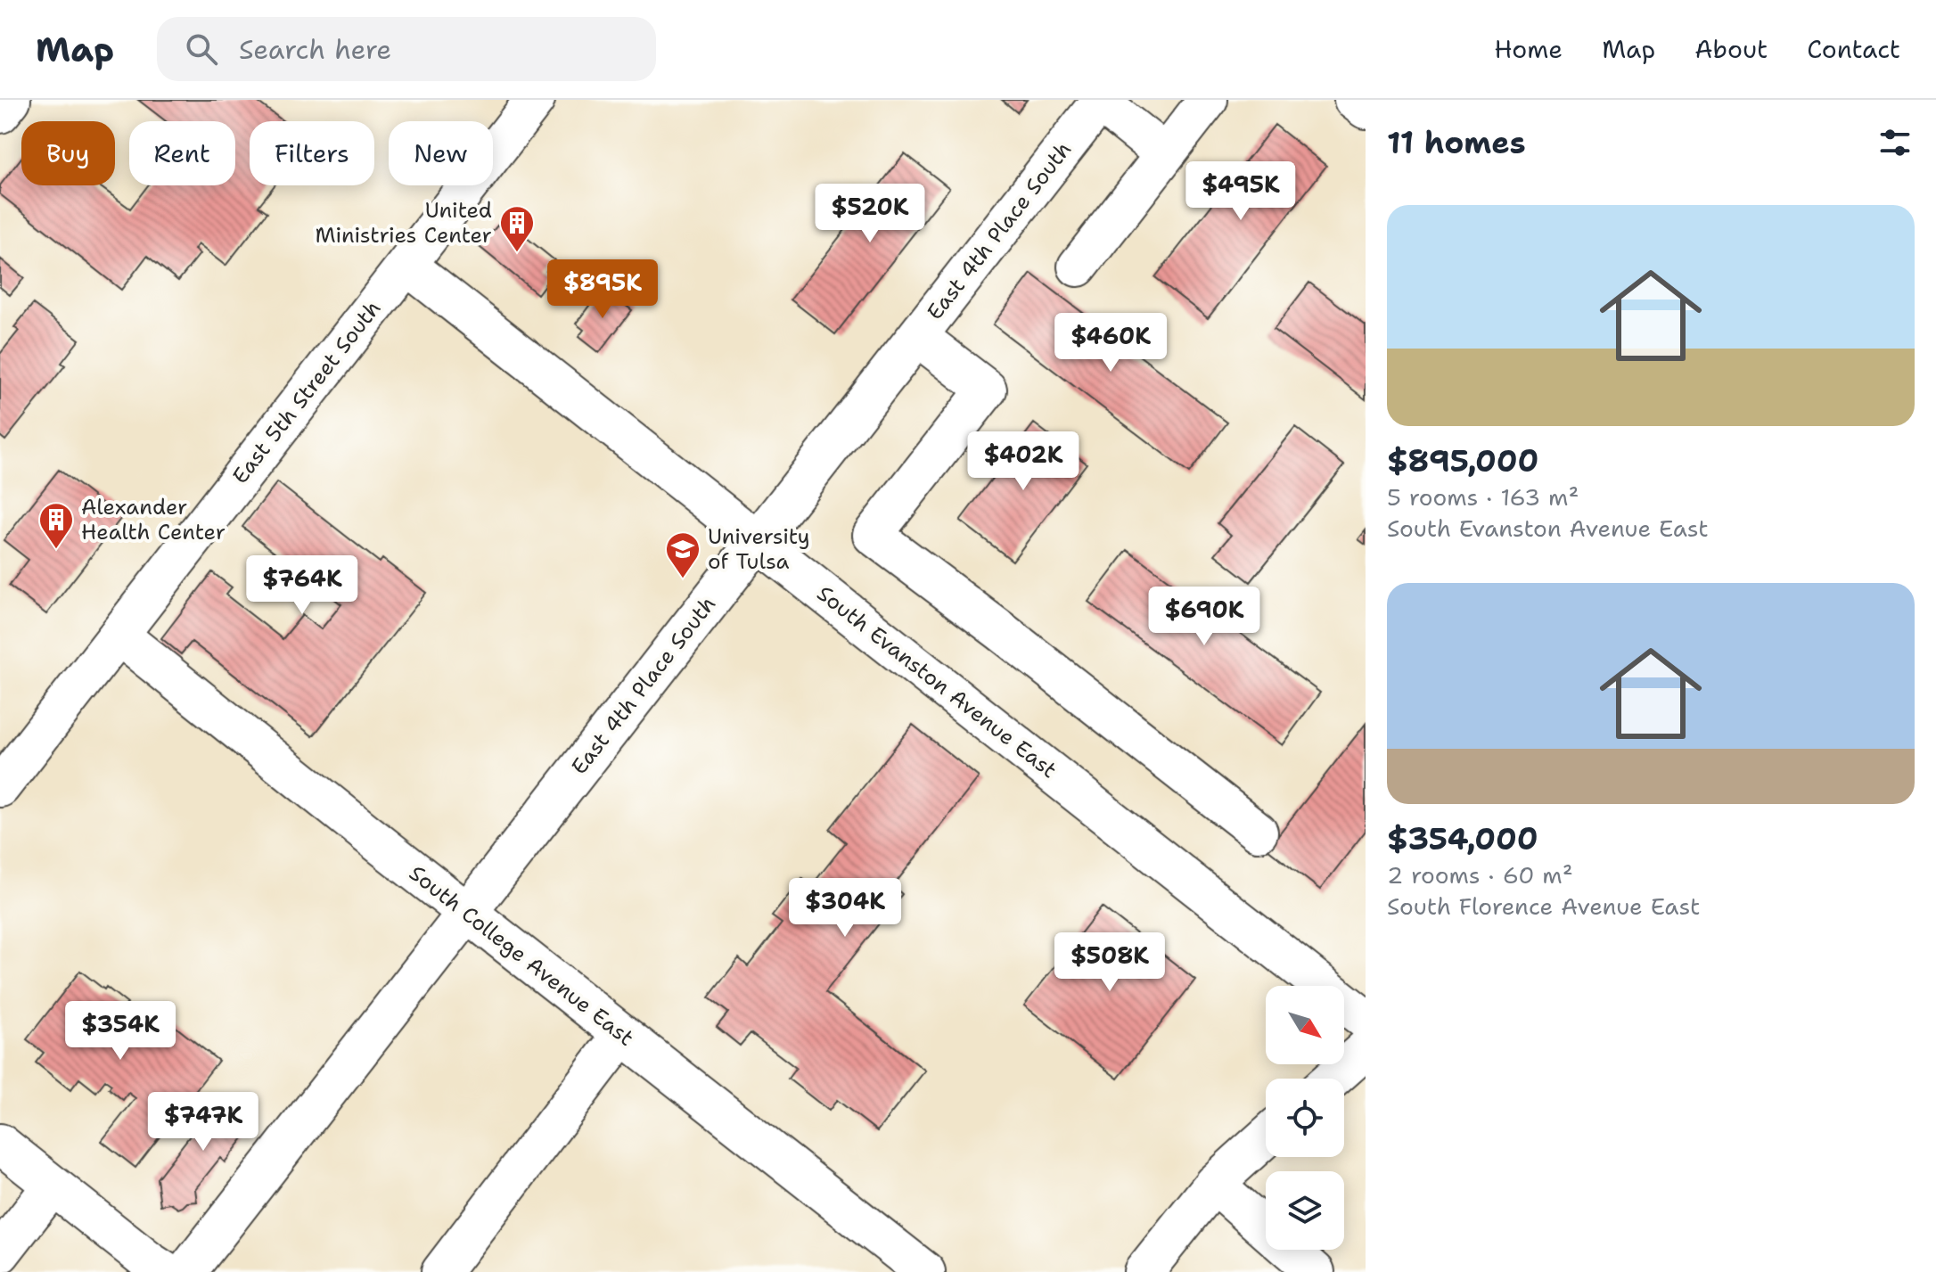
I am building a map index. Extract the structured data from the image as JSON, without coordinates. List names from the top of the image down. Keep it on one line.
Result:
{"streets":{"street":["East 4th Place South","East 5th Street South","South Evanston Avenue East","South College Avenue East"]},"crossings":[["East 4th Place South","South Evanston Avenue East"],["East 4th Place South","South College Avenue East"],["East 5th Street South","South Evanston Avenue East"],["East 5th Street South","South College Avenue East"]],"places":{"building":["United Ministries Center","Alexander Health Center"],"school or university":["University of Tulsa"]},"north":"bottom right","page":{"header":"Map","search":"Search here","nav":["Home","Map","About","Contact"],"heading":"11 homes","chip":["Buy","Rent","Filters","New"],"price":["$495K","$520K","$895K","$460K","$402K","$764K","$690K","$304K","$508K","$354K","$747K"],"list":[{"name":"$895,000","note":"5 rooms · 163 m² · South Evanston Avenue East"},{"name":"$354,000","note":"2 rooms · 60 m² · South Florence Avenue East"}]}}
